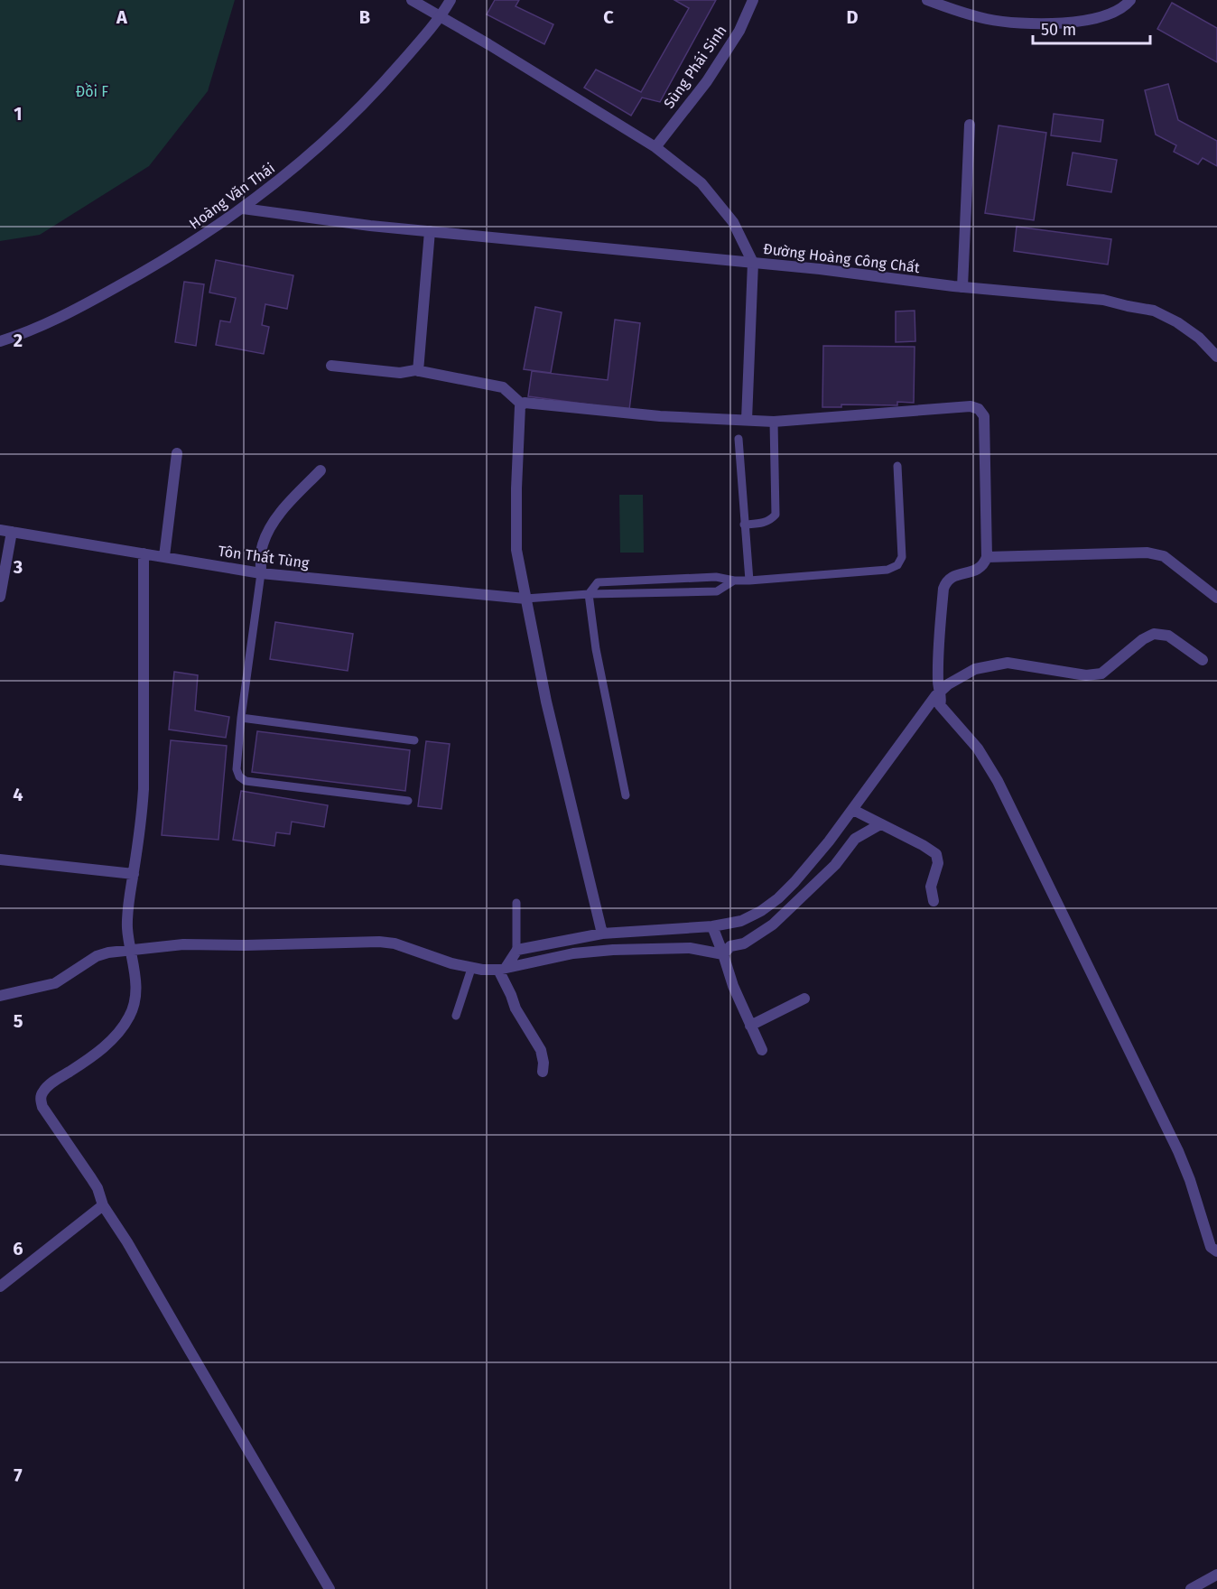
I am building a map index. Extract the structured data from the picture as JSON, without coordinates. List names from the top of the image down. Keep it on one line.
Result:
{"streets":{"street":["Sùng Phái Sinh","Hoàng Văn Thái","Đường Hoàng Công Chất","Tôn Thất Tùng"]},"crossings":[["Sùng Phái Sinh","Đường Hoàng Công Chất"],["Hoàng Văn Thái","Đường Hoàng Công Chất"]],"parks":["Đồi F"],"scale_bar":"50 m","grid":{"columns":["A","B","C","D"],"rows":["1","2","3","4","5","6","7"]}}
